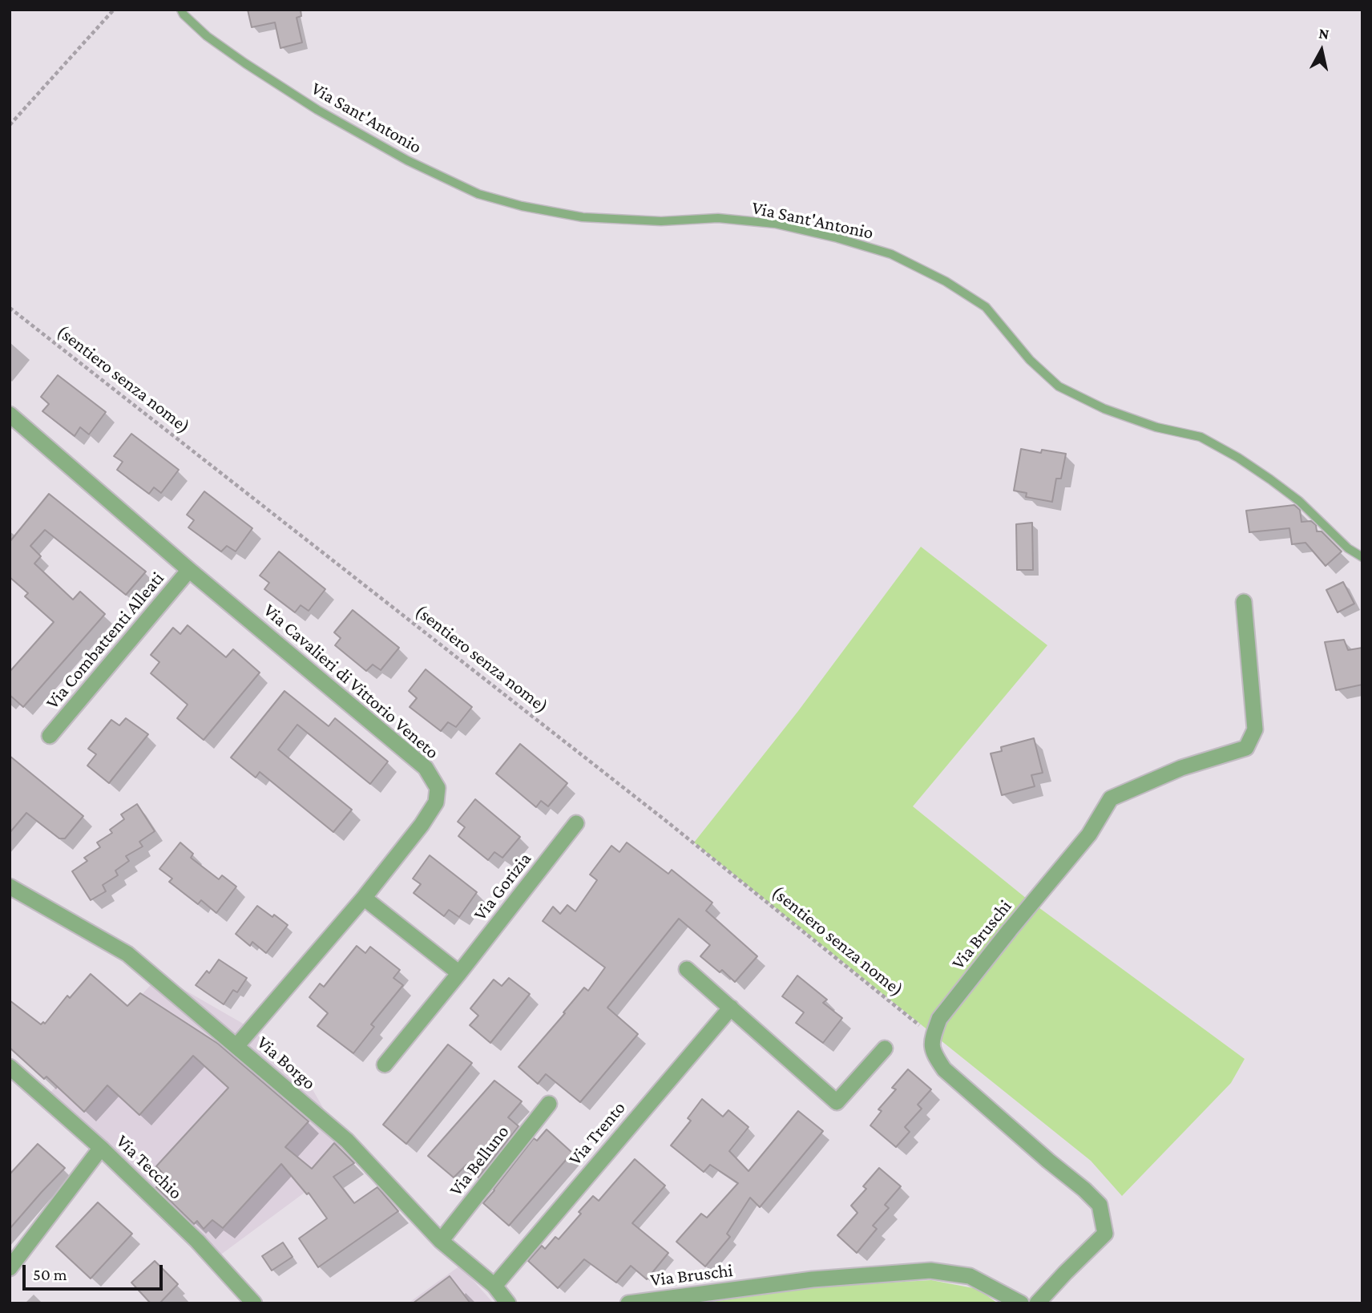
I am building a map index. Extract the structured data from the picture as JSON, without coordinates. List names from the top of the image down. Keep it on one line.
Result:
{"streets":{"street":["Via Combattenti Alleati","Via Cavalieri di Vittorio Veneto","Via Gorizia","Via Bruschi","Via Borgo","Via Trento","Via Belluno","Via Tecchio"],"lane":["Via Sant'Antonio"],"path":["(sentiero senza nome)"]},"crossings":[["(sentiero senza nome)","Via Bruschi"],["Via Combattenti Alleati","Via Cavalieri di Vittorio Veneto"],["Via Cavalieri di Vittorio Veneto","Via Borgo"],["Via Borgo","Via Trento"],["Via Borgo","Via Belluno"]],"scale_bar":"50 m","north":"top"}
